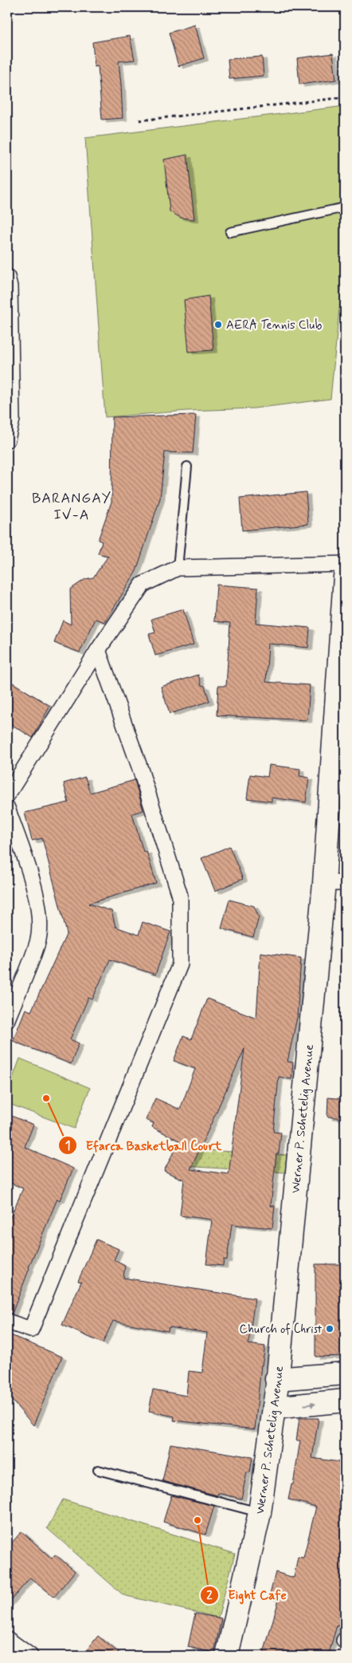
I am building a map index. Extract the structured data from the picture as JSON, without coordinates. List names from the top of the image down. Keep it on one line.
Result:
{"streets":{"main road":["Werner P. Schetelig Avenue"]},"districts":["BARANGAY IV-A"],"places":["AERA Tennis Club","Efarca Basketball Court","Church of Christ","Eight Cafe"]}
